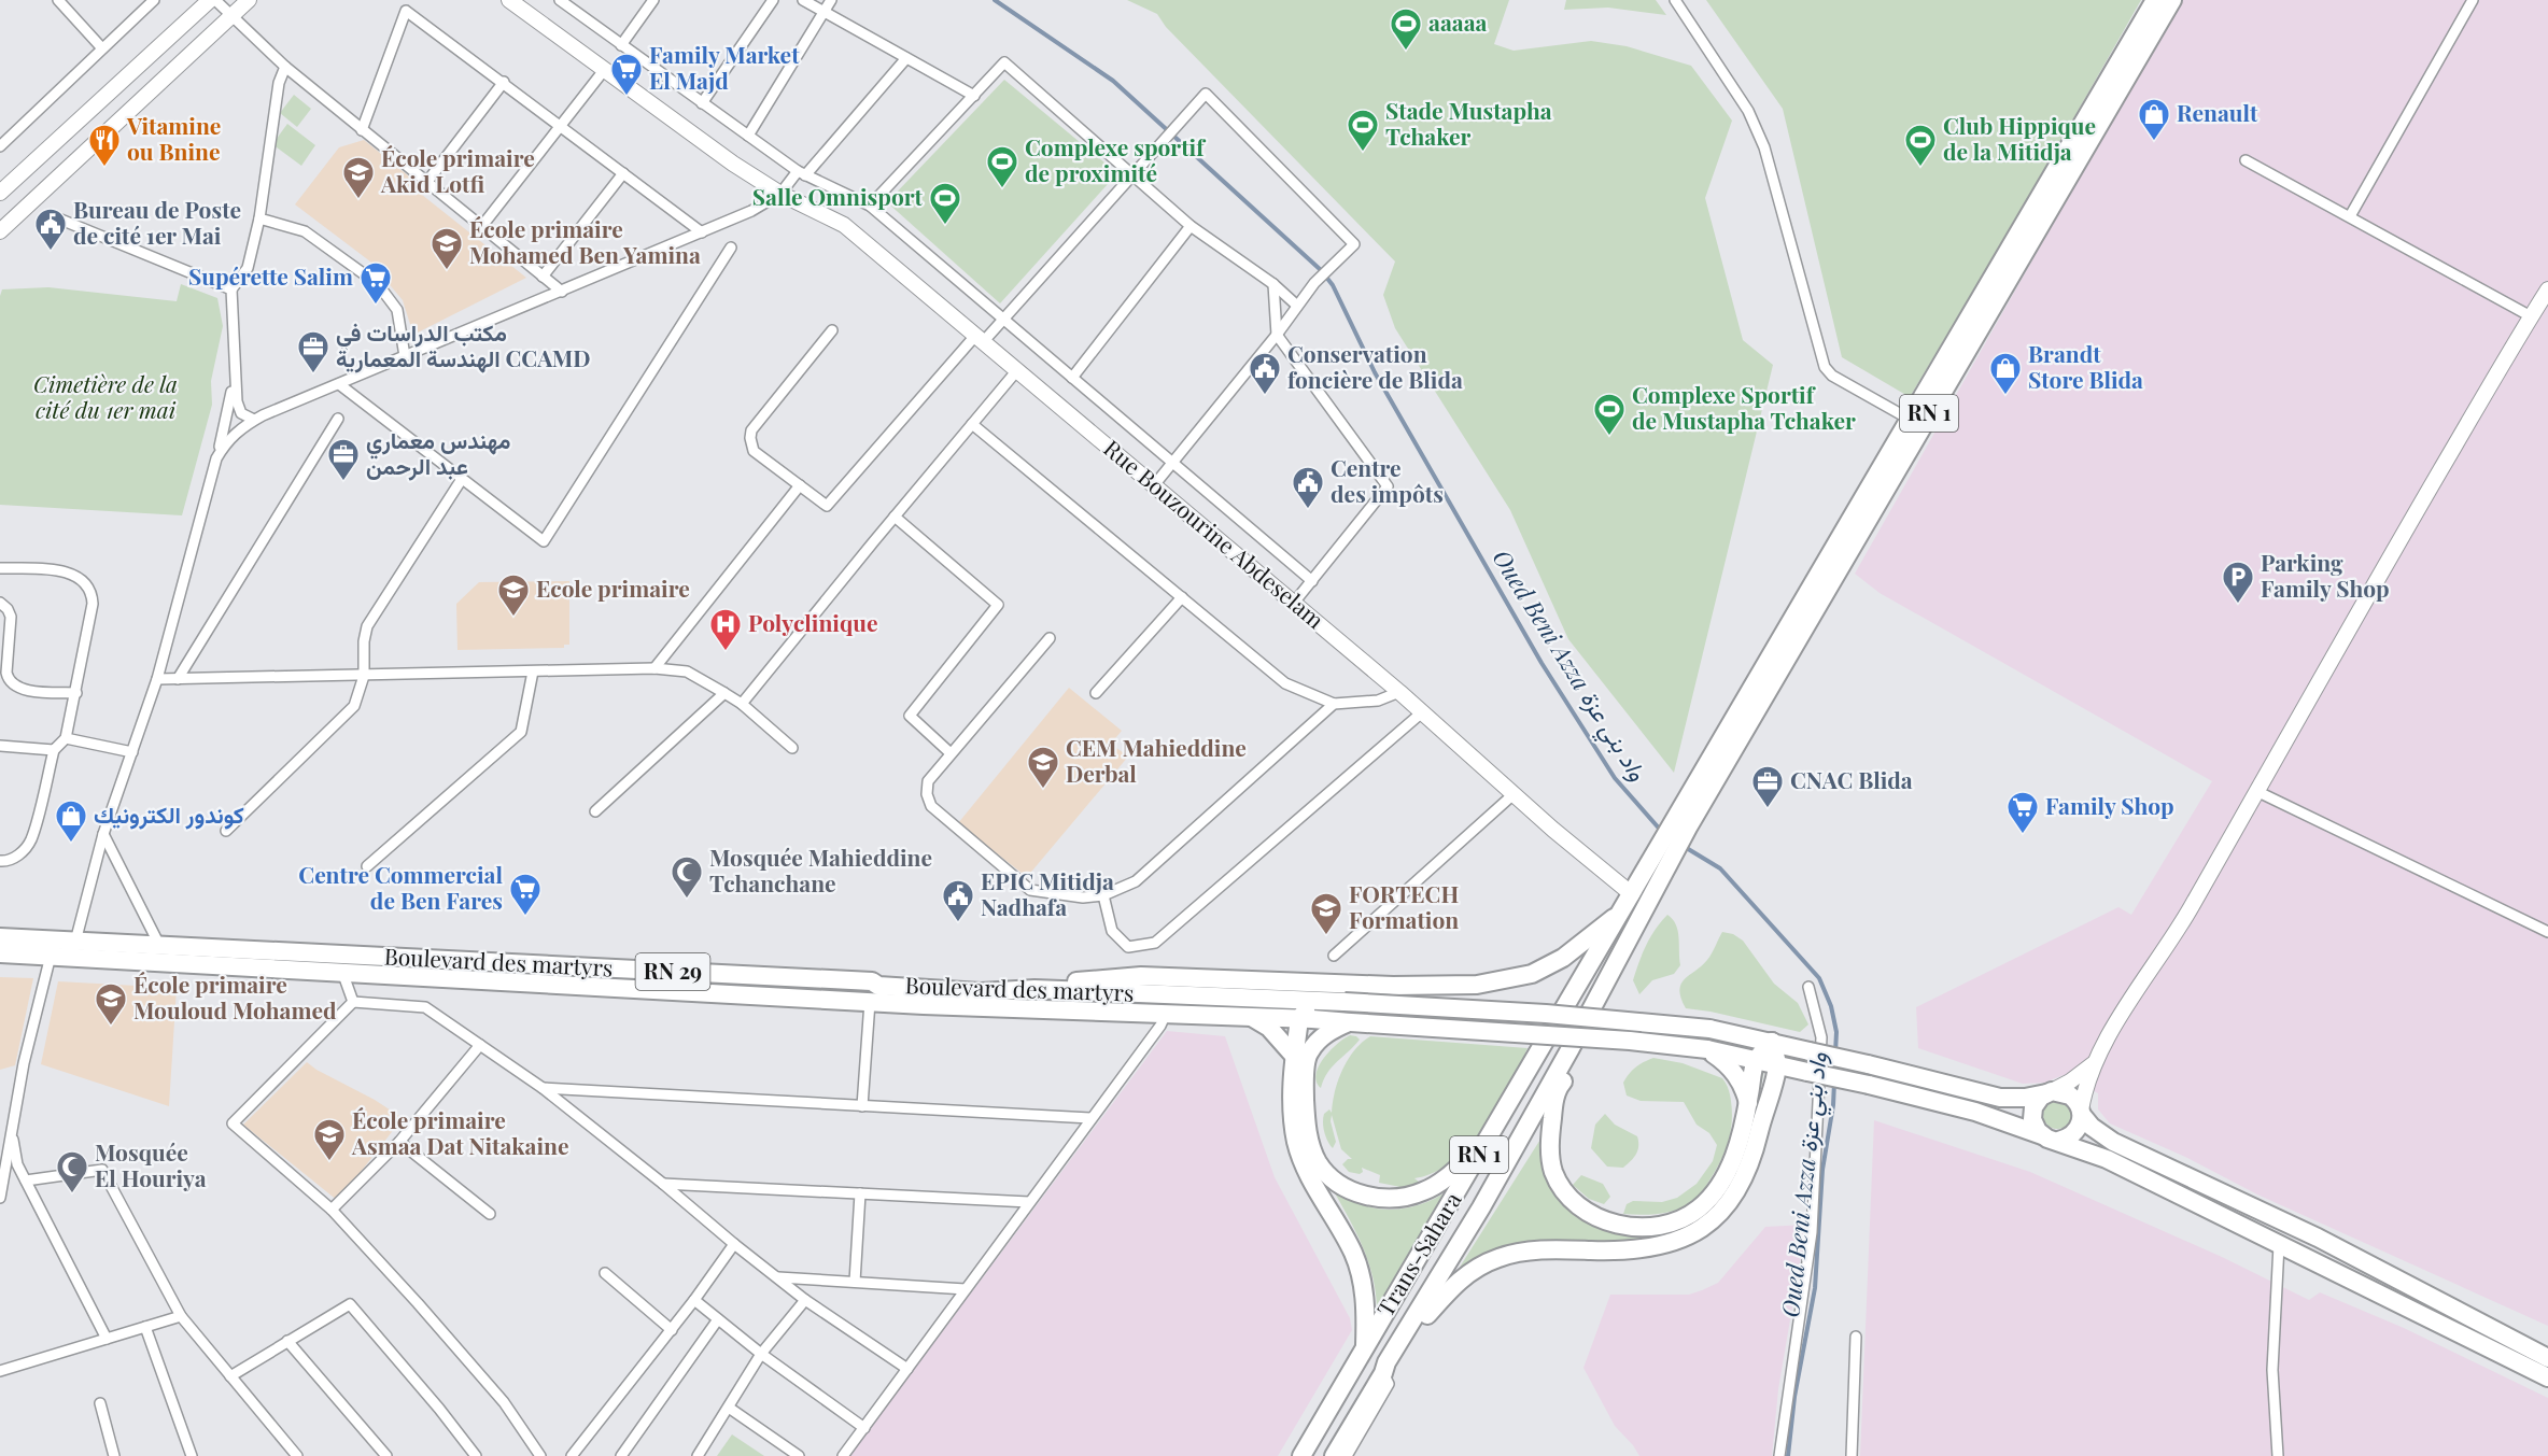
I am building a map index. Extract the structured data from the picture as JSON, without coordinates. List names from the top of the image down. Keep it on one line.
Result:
{"streets":{"highway":["RN 1","Boulevard des martyrs","RN 29","Trans-Sahara"],"street":["Rue Bouzourine Abdeselam"]},"crossings":[["RN 1","Trans-Sahara"],["Rue Bouzourine Abdeselam","Trans-Sahara"]],"water":["Oued Beni Azza واد بني عزة"],"parks":["Cimetière de la cité du 1er mai"],"places":{"sports":["aaaaa","Stade Mustapha Tchaker","Club Hippique de la Mitidja","Complexe sportif de proximité","Salle Omnisport","Complexe Sportif de Mustapha Tchaker"],"supermarket":["Family Market El Majd","Supérette Salim","Family Shop","Centre Commercial de Ben Fares"],"shop":["Renault","Brandt Store Blida","كوندور الكترونيك"],"restaurant":["Vitamine ou Bnine"],"school or university":["École primaire Akid Lotfi","École primaire Mohamed Ben Yamina","Ecole primaire","CEM Mahieddine Derbal","FORTECH Formation","École primaire Mouloud Mohamed","École primaire Asmaa Dat Nitakaine"],"public building":["Bureau de Poste de cité 1er Mai","Conservation foncière de Blida","Centre des impôts","EPIC Mitidja Nadhafa"],"office":["مكتب الدراسات في الهندسة المعمارية CCAMD","مهندس معماري عبد الرحمن","CNAC Blida"],"parking":["Parking Family Shop"],"hospital":["Polyclinique"],"mosque":["Mosquée Mahieddine Tchanchane","Mosquée El Houriya"]}}
